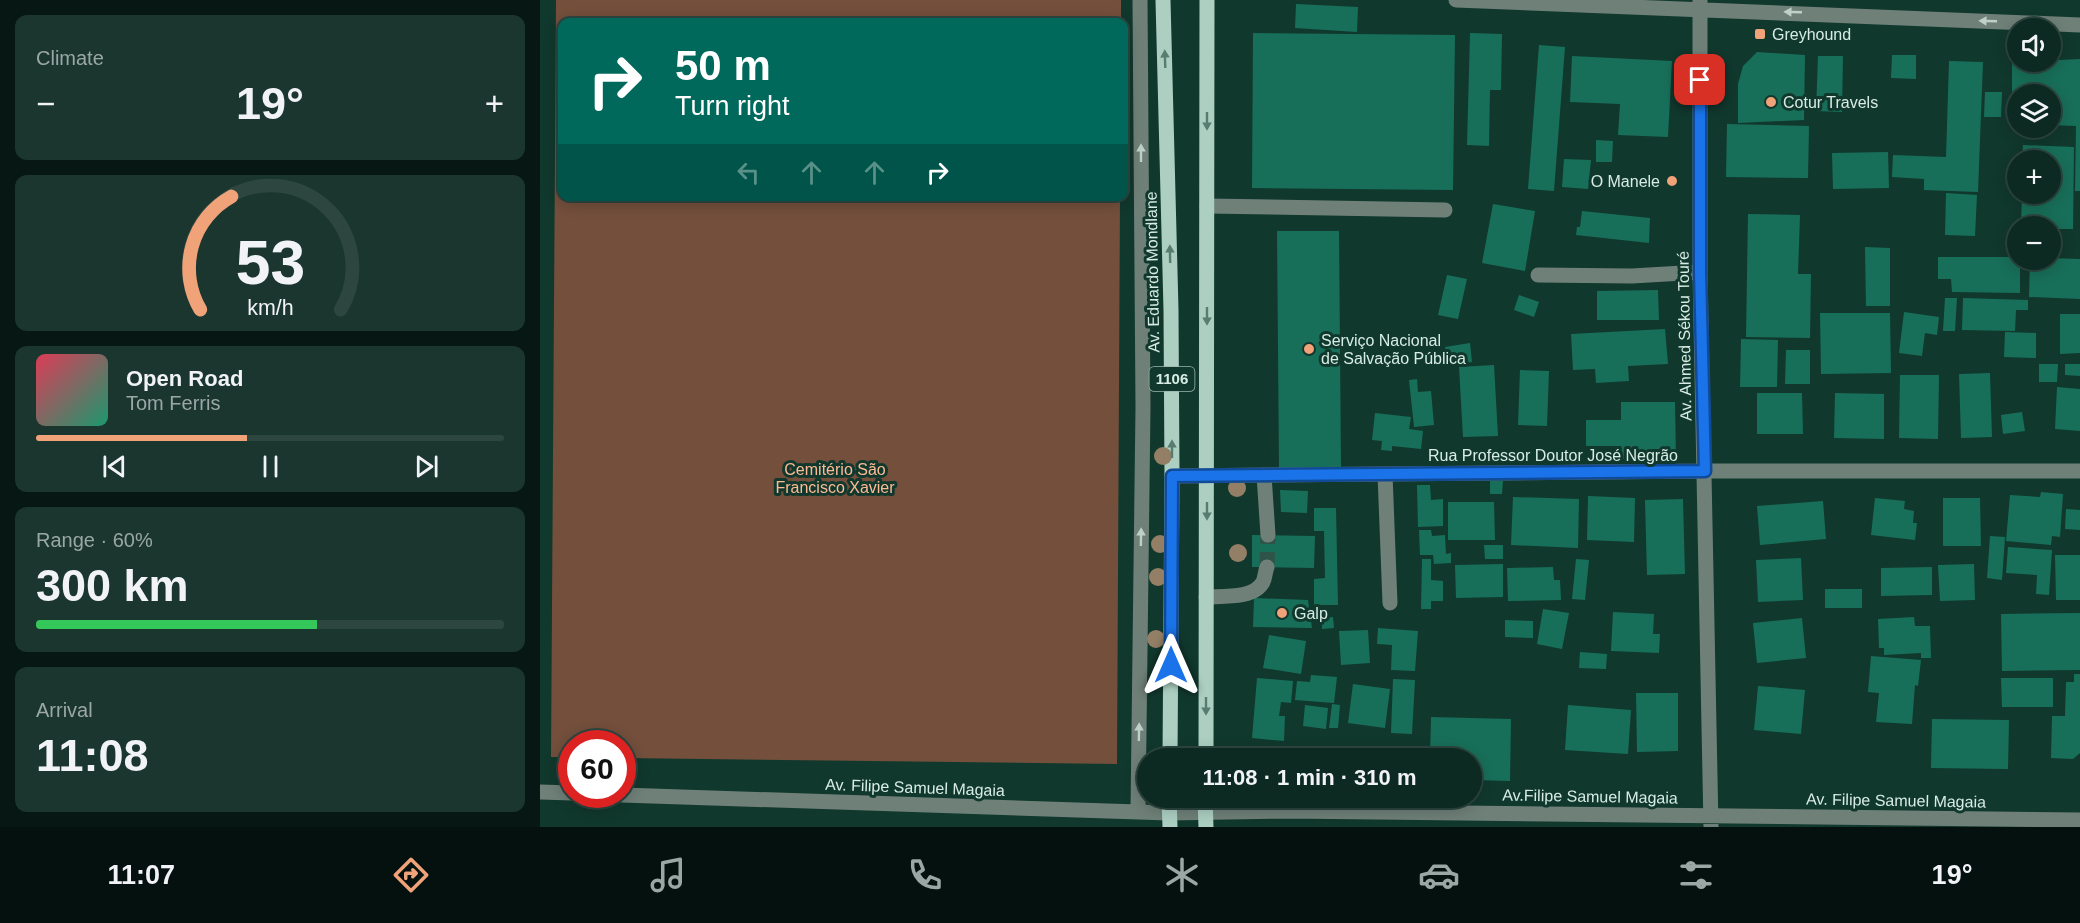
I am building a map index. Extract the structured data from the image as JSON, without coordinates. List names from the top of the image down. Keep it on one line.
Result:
{"streets":{"main road":["Av. Eduardo Mondlane","1106"],"street":["Av. Ahmed Sékou Touré","Rua Professor Doutor José Negrão","Av. Filipe Samuel Magaia","Av.Filipe Samuel Magaia"]},"crossings":[["Av. Eduardo Mondlane","Rua Professor Doutor José Negrão"],["Av. Ahmed Sékou Touré","Rua Professor Doutor José Negrão"],["Av. Ahmed Sékou Touré","Av. Filipe Samuel Magaia"],["Av. Ahmed Sékou Touré","Av.Filipe Samuel Magaia"],["1106","Rua Professor Doutor José Negrão"],["Av. Filipe Samuel Magaia","Av.Filipe Samuel Magaia"]],"parks":["Cemitério São Francisco Xavier"],"places":{"transit":["Greyhound"],"other":["Cotur Travels","O Manele","Serviço Nacional de Salvação Pública","Galp"]},"page":{"tile":["Climate",["Range · 60%","300 km"],["Arrival","11:08"]],"map_buttons":["+","−"],"turn":["50 m","Turn right"],"heat":["−","19°","+"],"song":["Open Road","Tom Ferris"],"limit":"60","trip":"11:08 · 1 min · 310 m","tabs":["11:07","19°"],"gauge":["53","km/h"]}}
